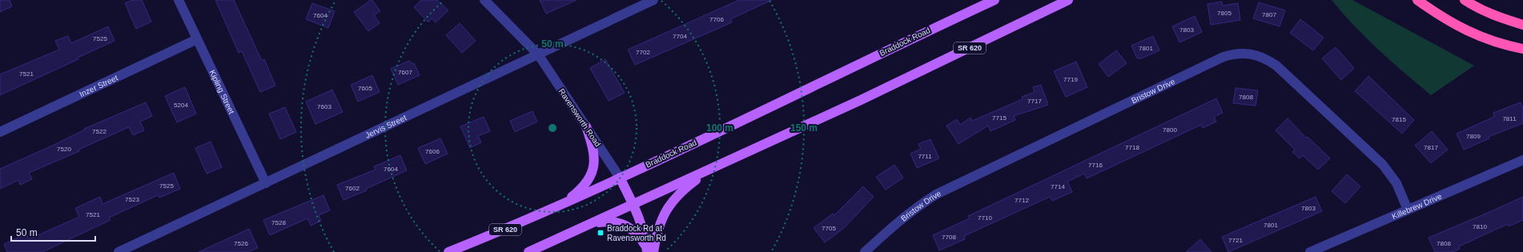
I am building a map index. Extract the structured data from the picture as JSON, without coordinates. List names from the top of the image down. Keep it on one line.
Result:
{"streets":{"main road":["Braddock Road","SR 620","Ravensworth Road"],"street":["Inzer Street","Bristow Drive","Kipling Street","Jervis Street","Killebrew Drive"]},"crossings":[["Braddock Road","Ravensworth Road"],["SR 620","Ravensworth Road"],["Inzer Street","Kipling Street"],["Bristow Drive","Killebrew Drive"],["Kipling Street","Jervis Street"],["Ravensworth Road","Jervis Street"]],"places":{"transit":["Braddock Rd at Ravensworth Rd"]},"house_numbers":["7805","7807","7604","7706","7803","7704","7525","7801","7702","7607","7521","7719","7605","7808","7717","5204","7603","7715","7811","7815","7800","7522","7809","7718","7817","7520","7606","7711","7716","7604","7525","7714","7602","7523","7712","7803","7521","7710","7528","7801","7810","7705","7708","7721","7526","7808"],"scale_bar":"50 m","rings":["50 m","100 m","150 m"]}
